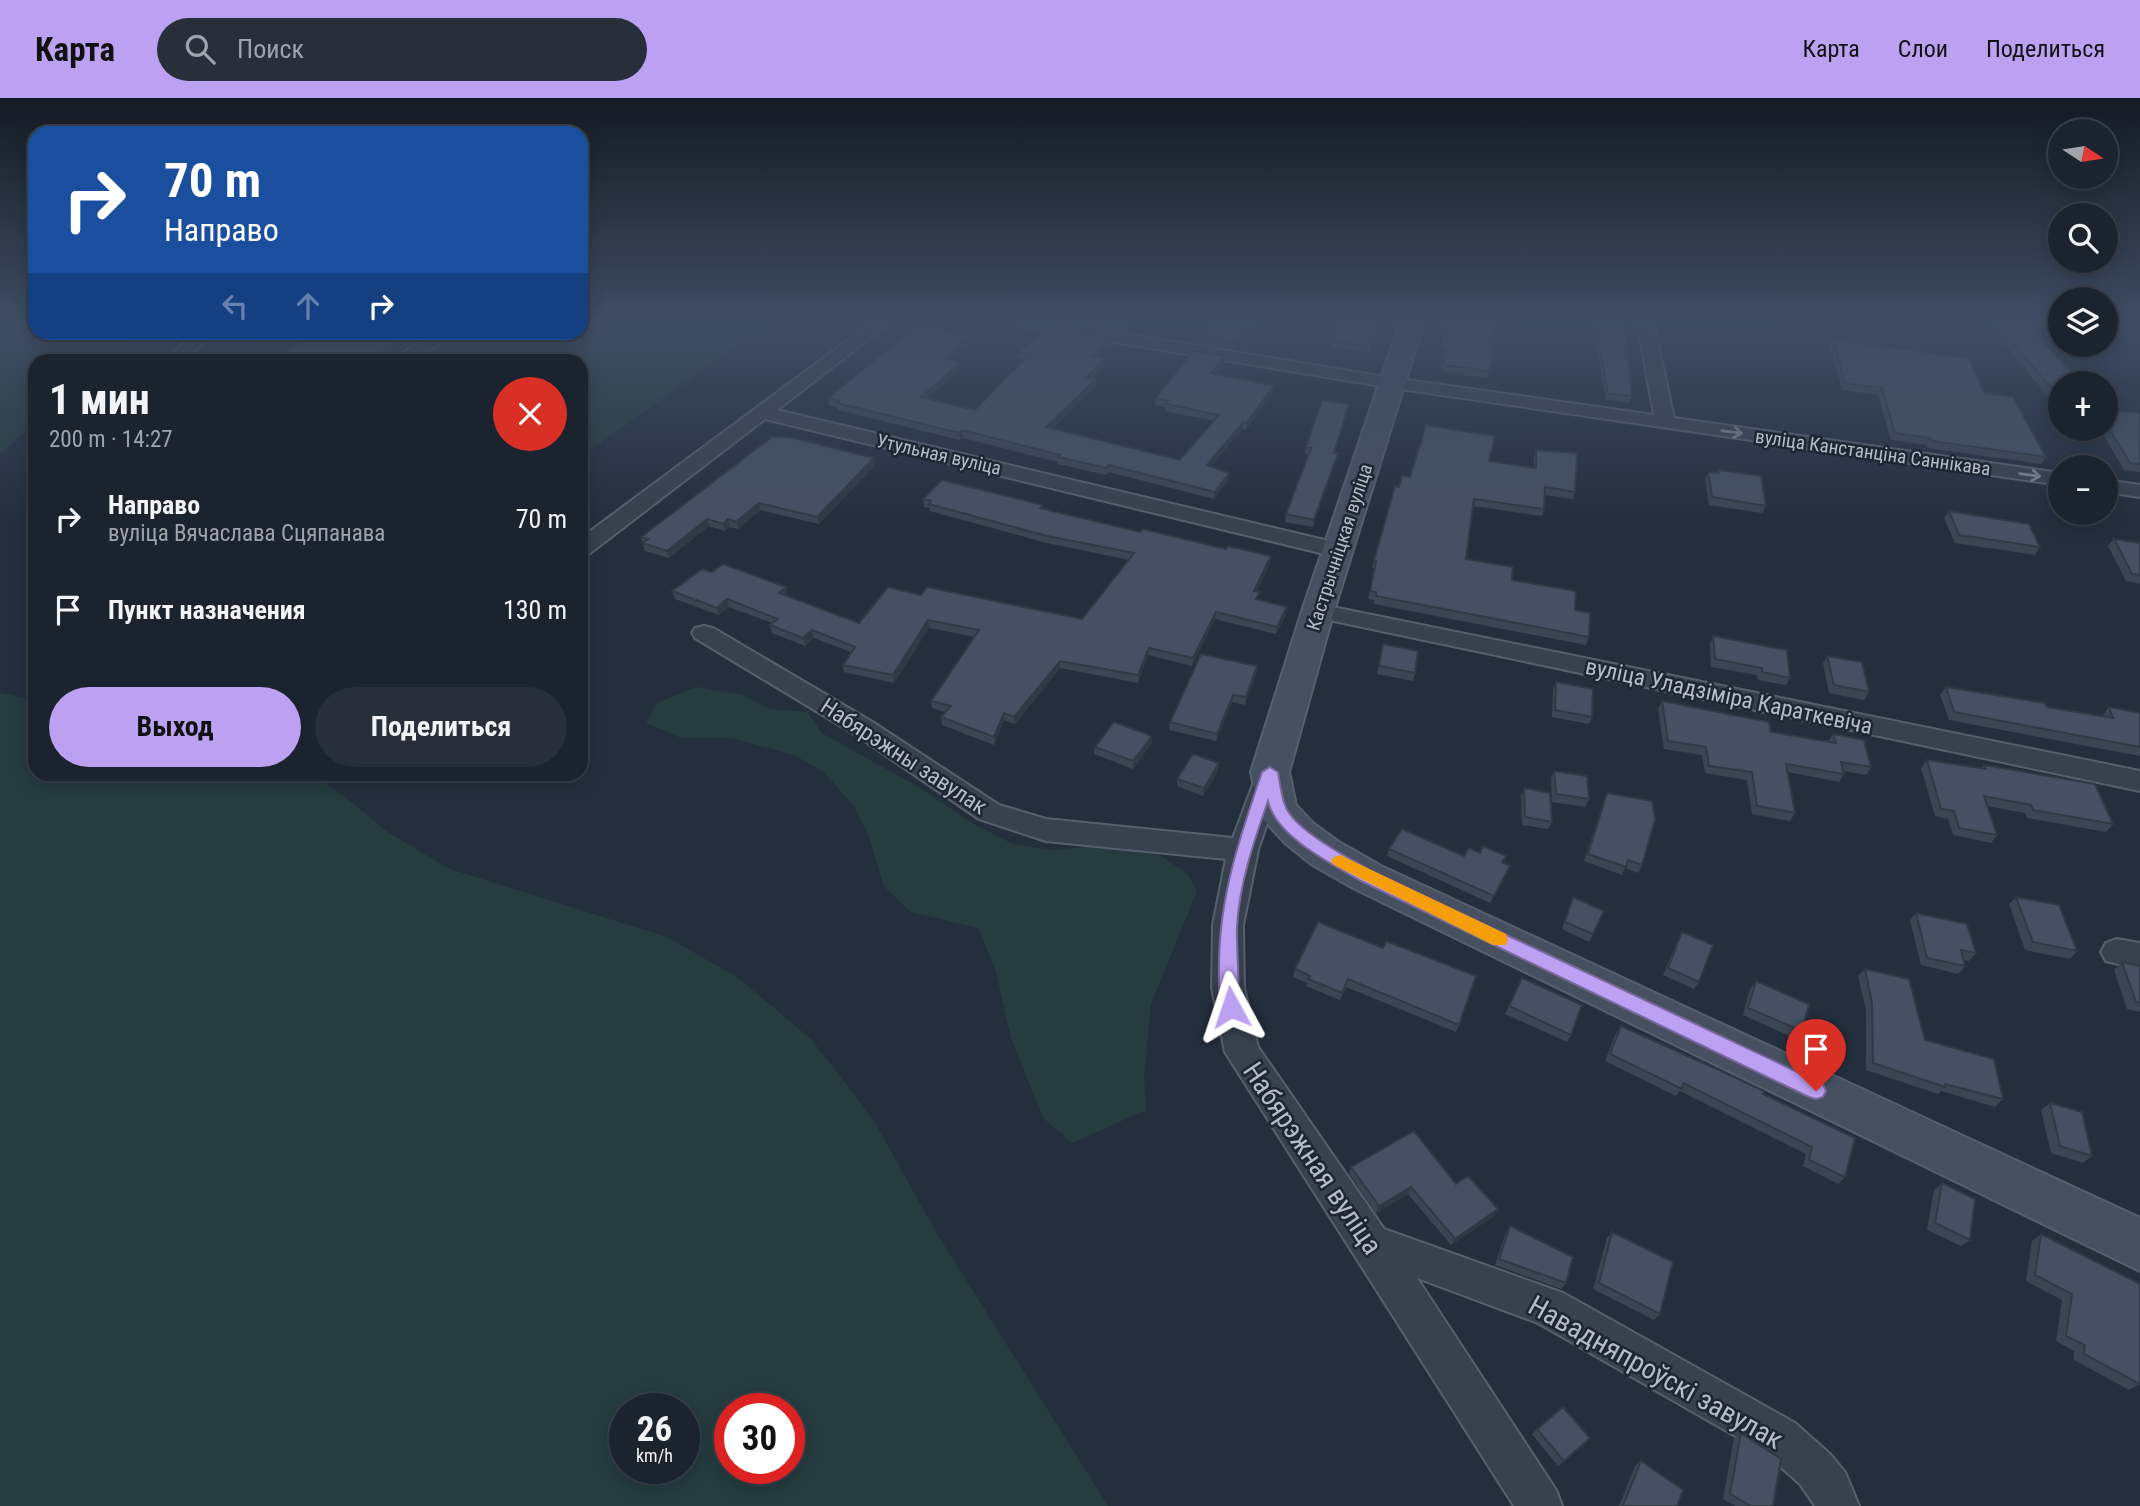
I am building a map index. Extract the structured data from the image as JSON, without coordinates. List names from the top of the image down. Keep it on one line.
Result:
{"streets":{"main road":["Кастрычніцкая вуліца"],"street":["вуліца Канстанціна Саннікава","Утульная вуліца","вуліца Уладзіміра Караткевіча","Набярэжны завулак","Набярэжная вуліца","Навадняпроўскі завулак"]},"crossings":[["Утульная вуліца","Кастрычніцкая вуліца"],["Кастрычніцкая вуліца","вуліца Уладзіміра Караткевіча"],["Кастрычніцкая вуліца","Набярэжная вуліца"],["Набярэжны завулак","Набярэжная вуліца"],["Набярэжная вуліца","Навадняпроўскі завулак"]],"one_way":["вуліца Канстанціна Саннікава"],"north":"right","page":{"header":"Карта","search":"Поиск","nav":["Карта","Слои","Поделиться"],"map_buttons":["+","−"],"turn":["70 m","Направо"],"heading":["1 мин","200 m · 14:27"],"list":[{"name":"Направо","note":"вуліца Вячаслава Сцяпанава","value":"70 m"},{"name":"Пункт назначения","value":"130 m"}],"buttons":["Выход","Поделиться"],"speed":"26 km/h","limit":"30"}}
